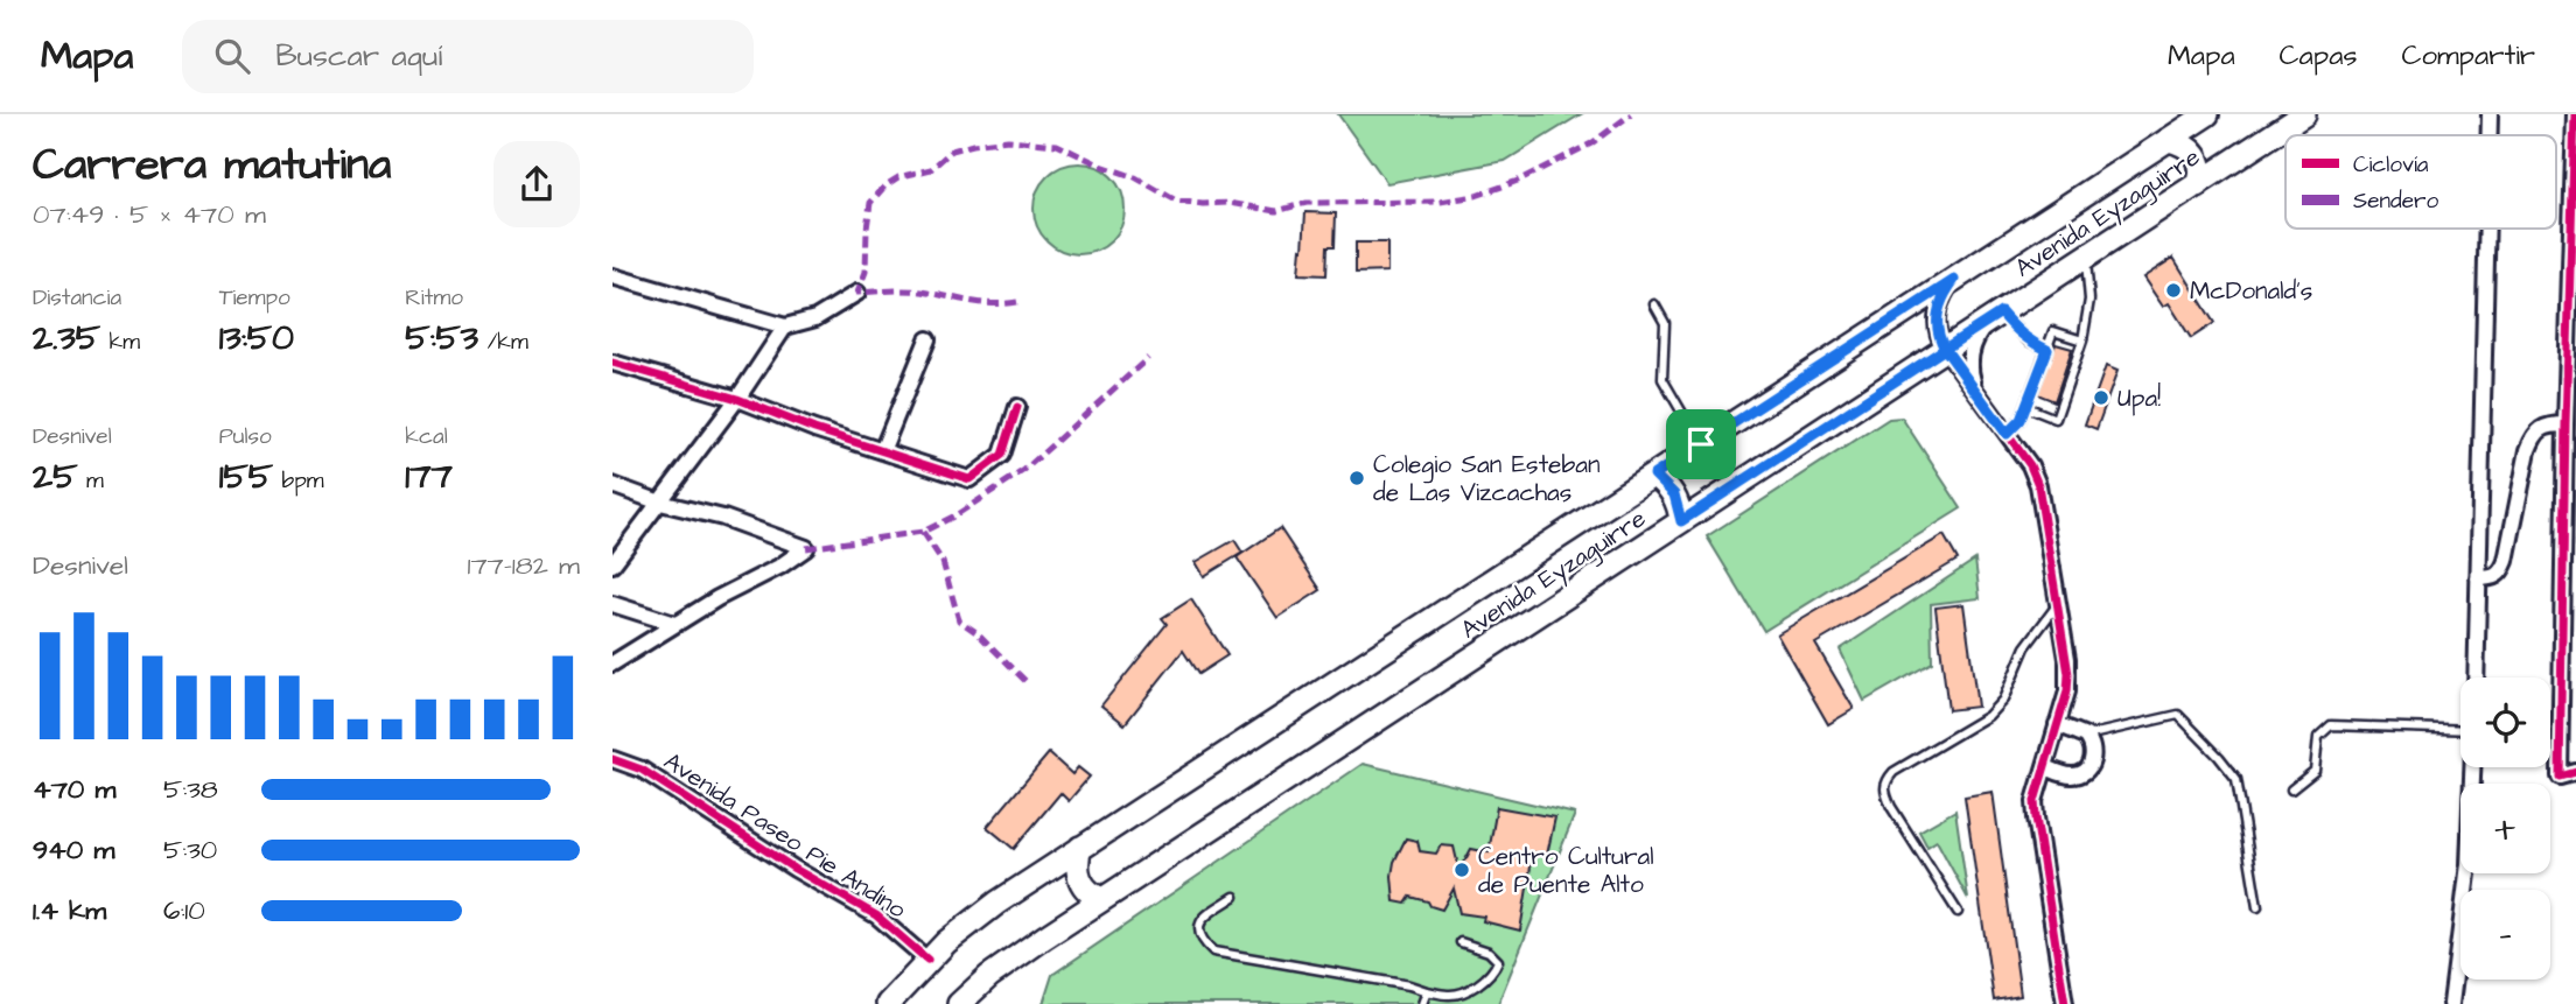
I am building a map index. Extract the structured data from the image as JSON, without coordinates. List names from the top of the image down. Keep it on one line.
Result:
{"streets":{"main road":["Avenida Eyzaguirre"],"street":["Avenida Paseo Pie Andino"]},"crossings":[["Avenida Eyzaguirre","Avenida Paseo Pie Andino"]],"places":["McDonald's","Upa!","Colegio San Esteban de Las Vizcachas","Centro Cultural de Puente Alto"],"legend":["Ciclovía","Sendero"],"page":{"header":"Mapa","search":"Buscar aquí","nav":["Mapa","Capas","Compartir"],"heading":["Carrera matutina","07:49 · 5 × 470 m"],"stats":[["Distancia","2.35 km"],["Tiempo","13:50"],["Ritmo","5:53 /km"],["Desnivel","25 m"],["Pulso","155 bpm"],["kcal","177"]],"chart":["Desnivel","177–182 m"],"map_buttons":["+","−"],"list":[{"name":"470 m","note":"5:38"},{"name":"940 m","note":"5:30"},{"name":"1.4 km","note":"6:10"}]}}
